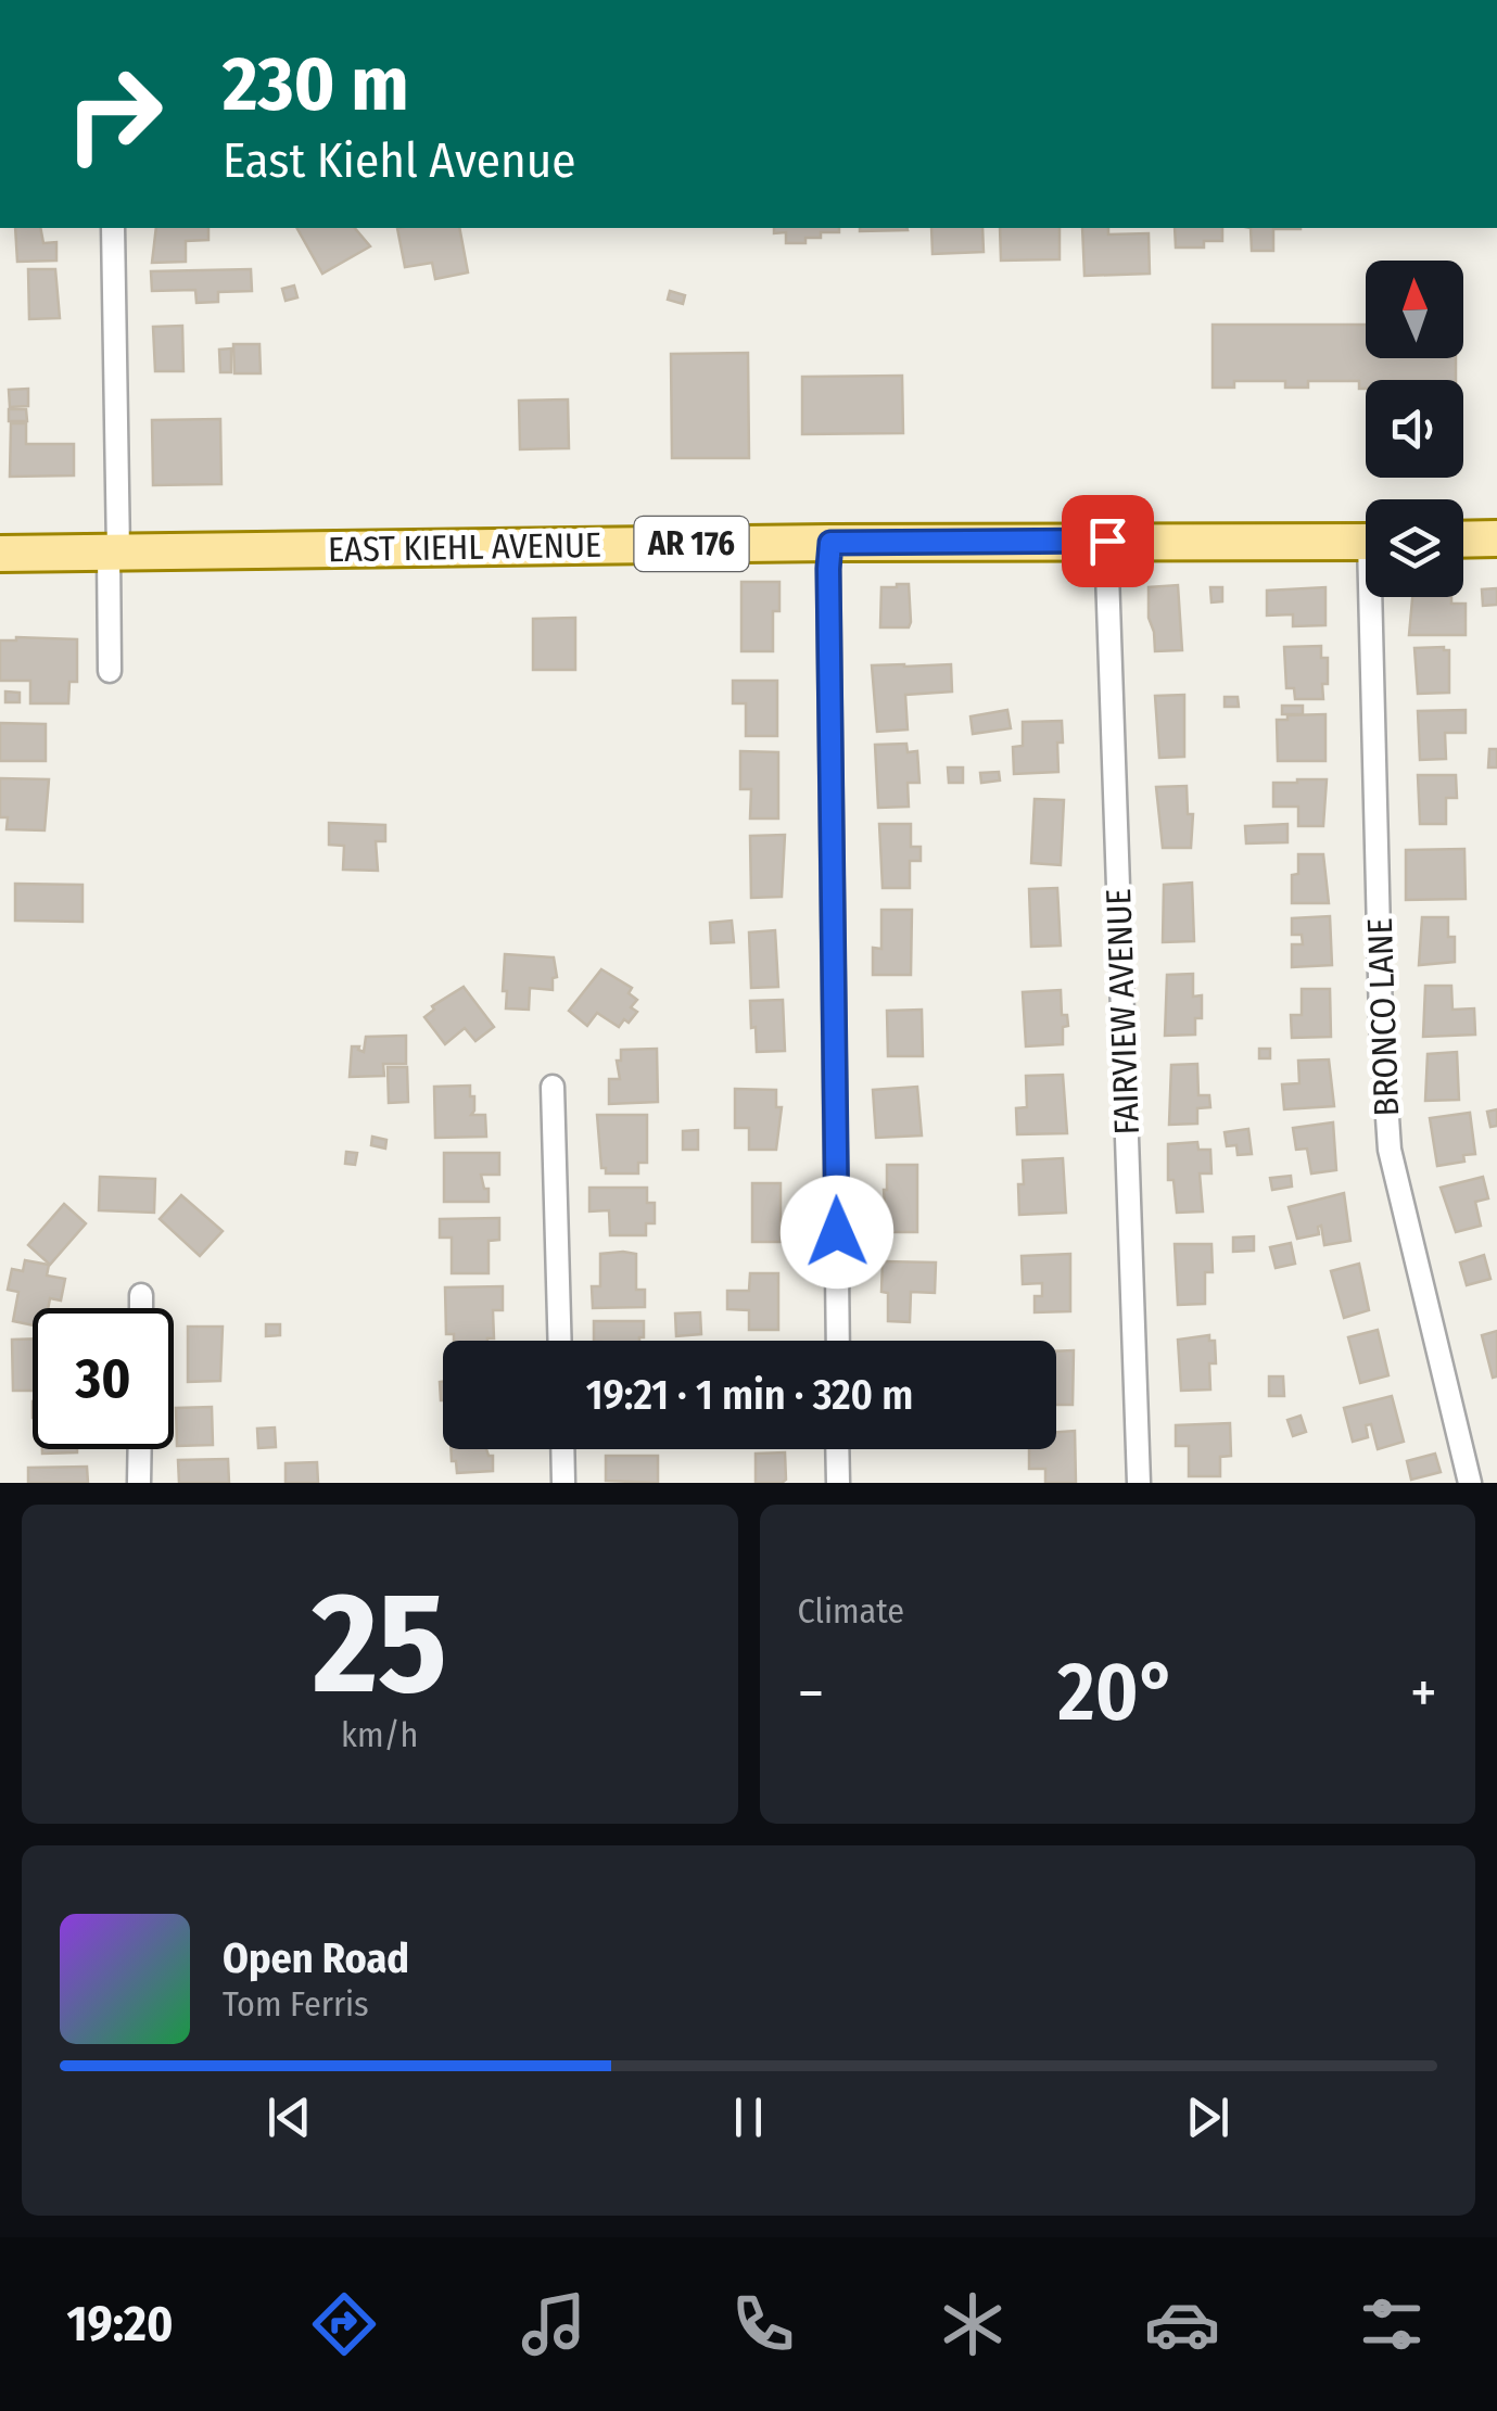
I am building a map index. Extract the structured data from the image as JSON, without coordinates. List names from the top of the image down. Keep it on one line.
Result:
{"streets":{"main road":["AR 176","EAST KIEHL AVENUE"],"street":["FAIRVIEW AVENUE","BRONCO LANE"]},"crossings":[["EAST KIEHL AVENUE","FAIRVIEW AVENUE"]],"north":"top","page":{"turn":["230 m","East Kiehl Avenue"],"limit":"30","trip":"19:21 · 1 min · 320 m","tile":[["25","km/h"],"Climate"],"heat":["−","20°","+"],"song":["Open Road","Tom Ferris"],"tabs":"19:20"}}
